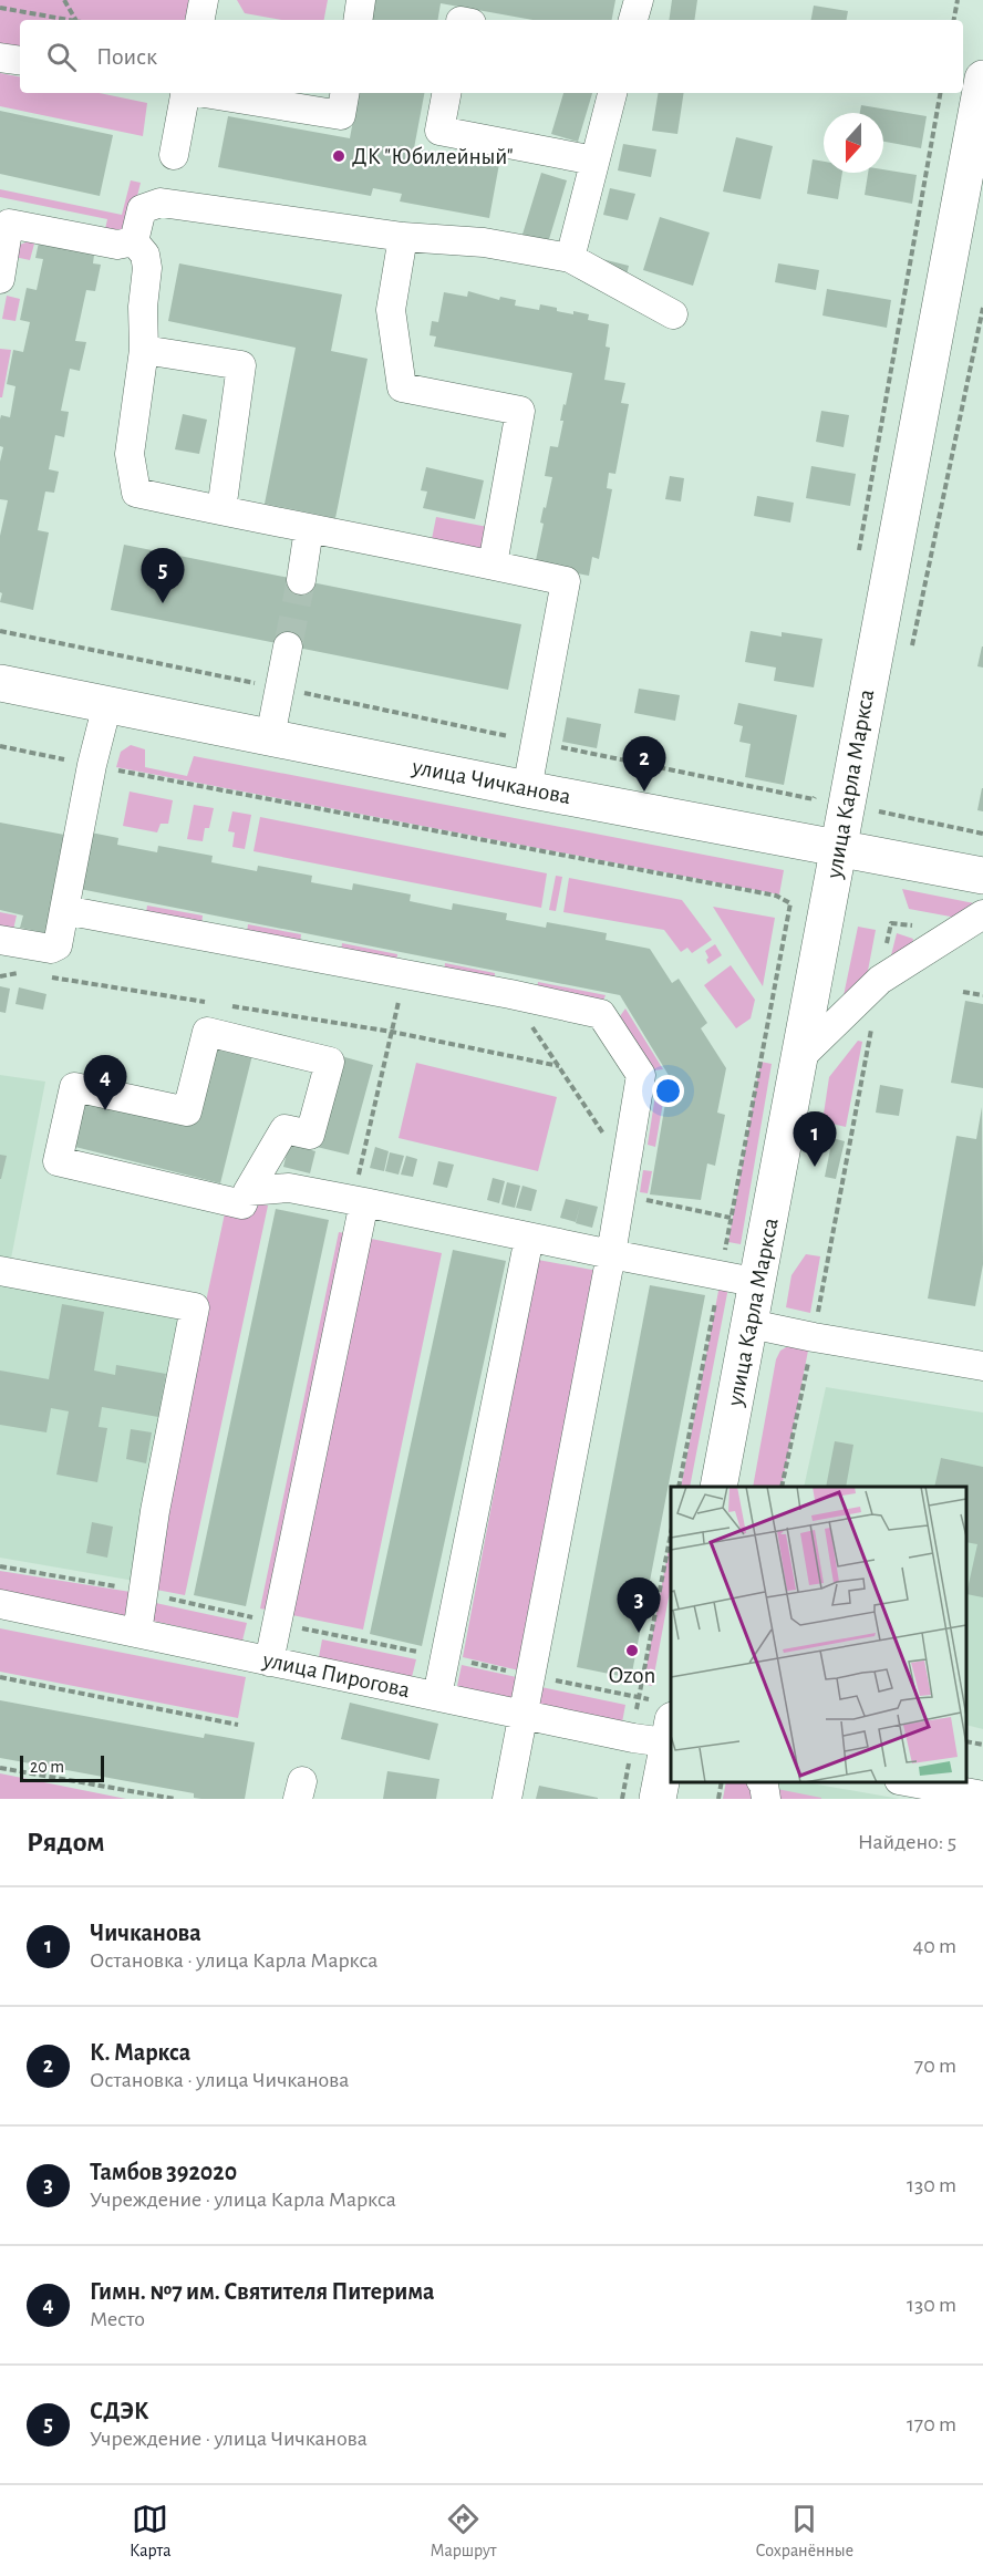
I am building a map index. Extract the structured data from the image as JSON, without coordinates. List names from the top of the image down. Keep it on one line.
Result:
{"streets":{"main road":["улица Чичканова","улица Карла Маркса"],"street":["улица Пирогова"]},"crossings":[["улица Чичканова","улица Карла Маркса"]],"places":["ДК \"Юбилейный\"","Ozon"],"scale_bar":"20 m","north":"bottom","page":{"search":"Поиск","pins":["5","2","4","1","3"],"scale":"20 m","heading":["Рядом","Найдено: 5"],"list":[{"mark":"1","name":"Чичканова","note":"Остановка · улица Карла Маркса","value":"40 m"},{"mark":"2","name":"К. Маркса","note":"Остановка · улица Чичканова","value":"70 m"},{"mark":"3","name":"Тамбов 392020","note":"Учреждение · улица Карла Маркса","value":"130 m"},{"mark":"4","name":"Гимн. №7 им. Святителя Питерима","note":"Место","value":"130 m"},{"mark":"5","name":"СДЭК","note":"Учреждение · улица Чичканова","value":"170 m"}],"nav":["Карта","Маршрут","Сохранённые"]}}
